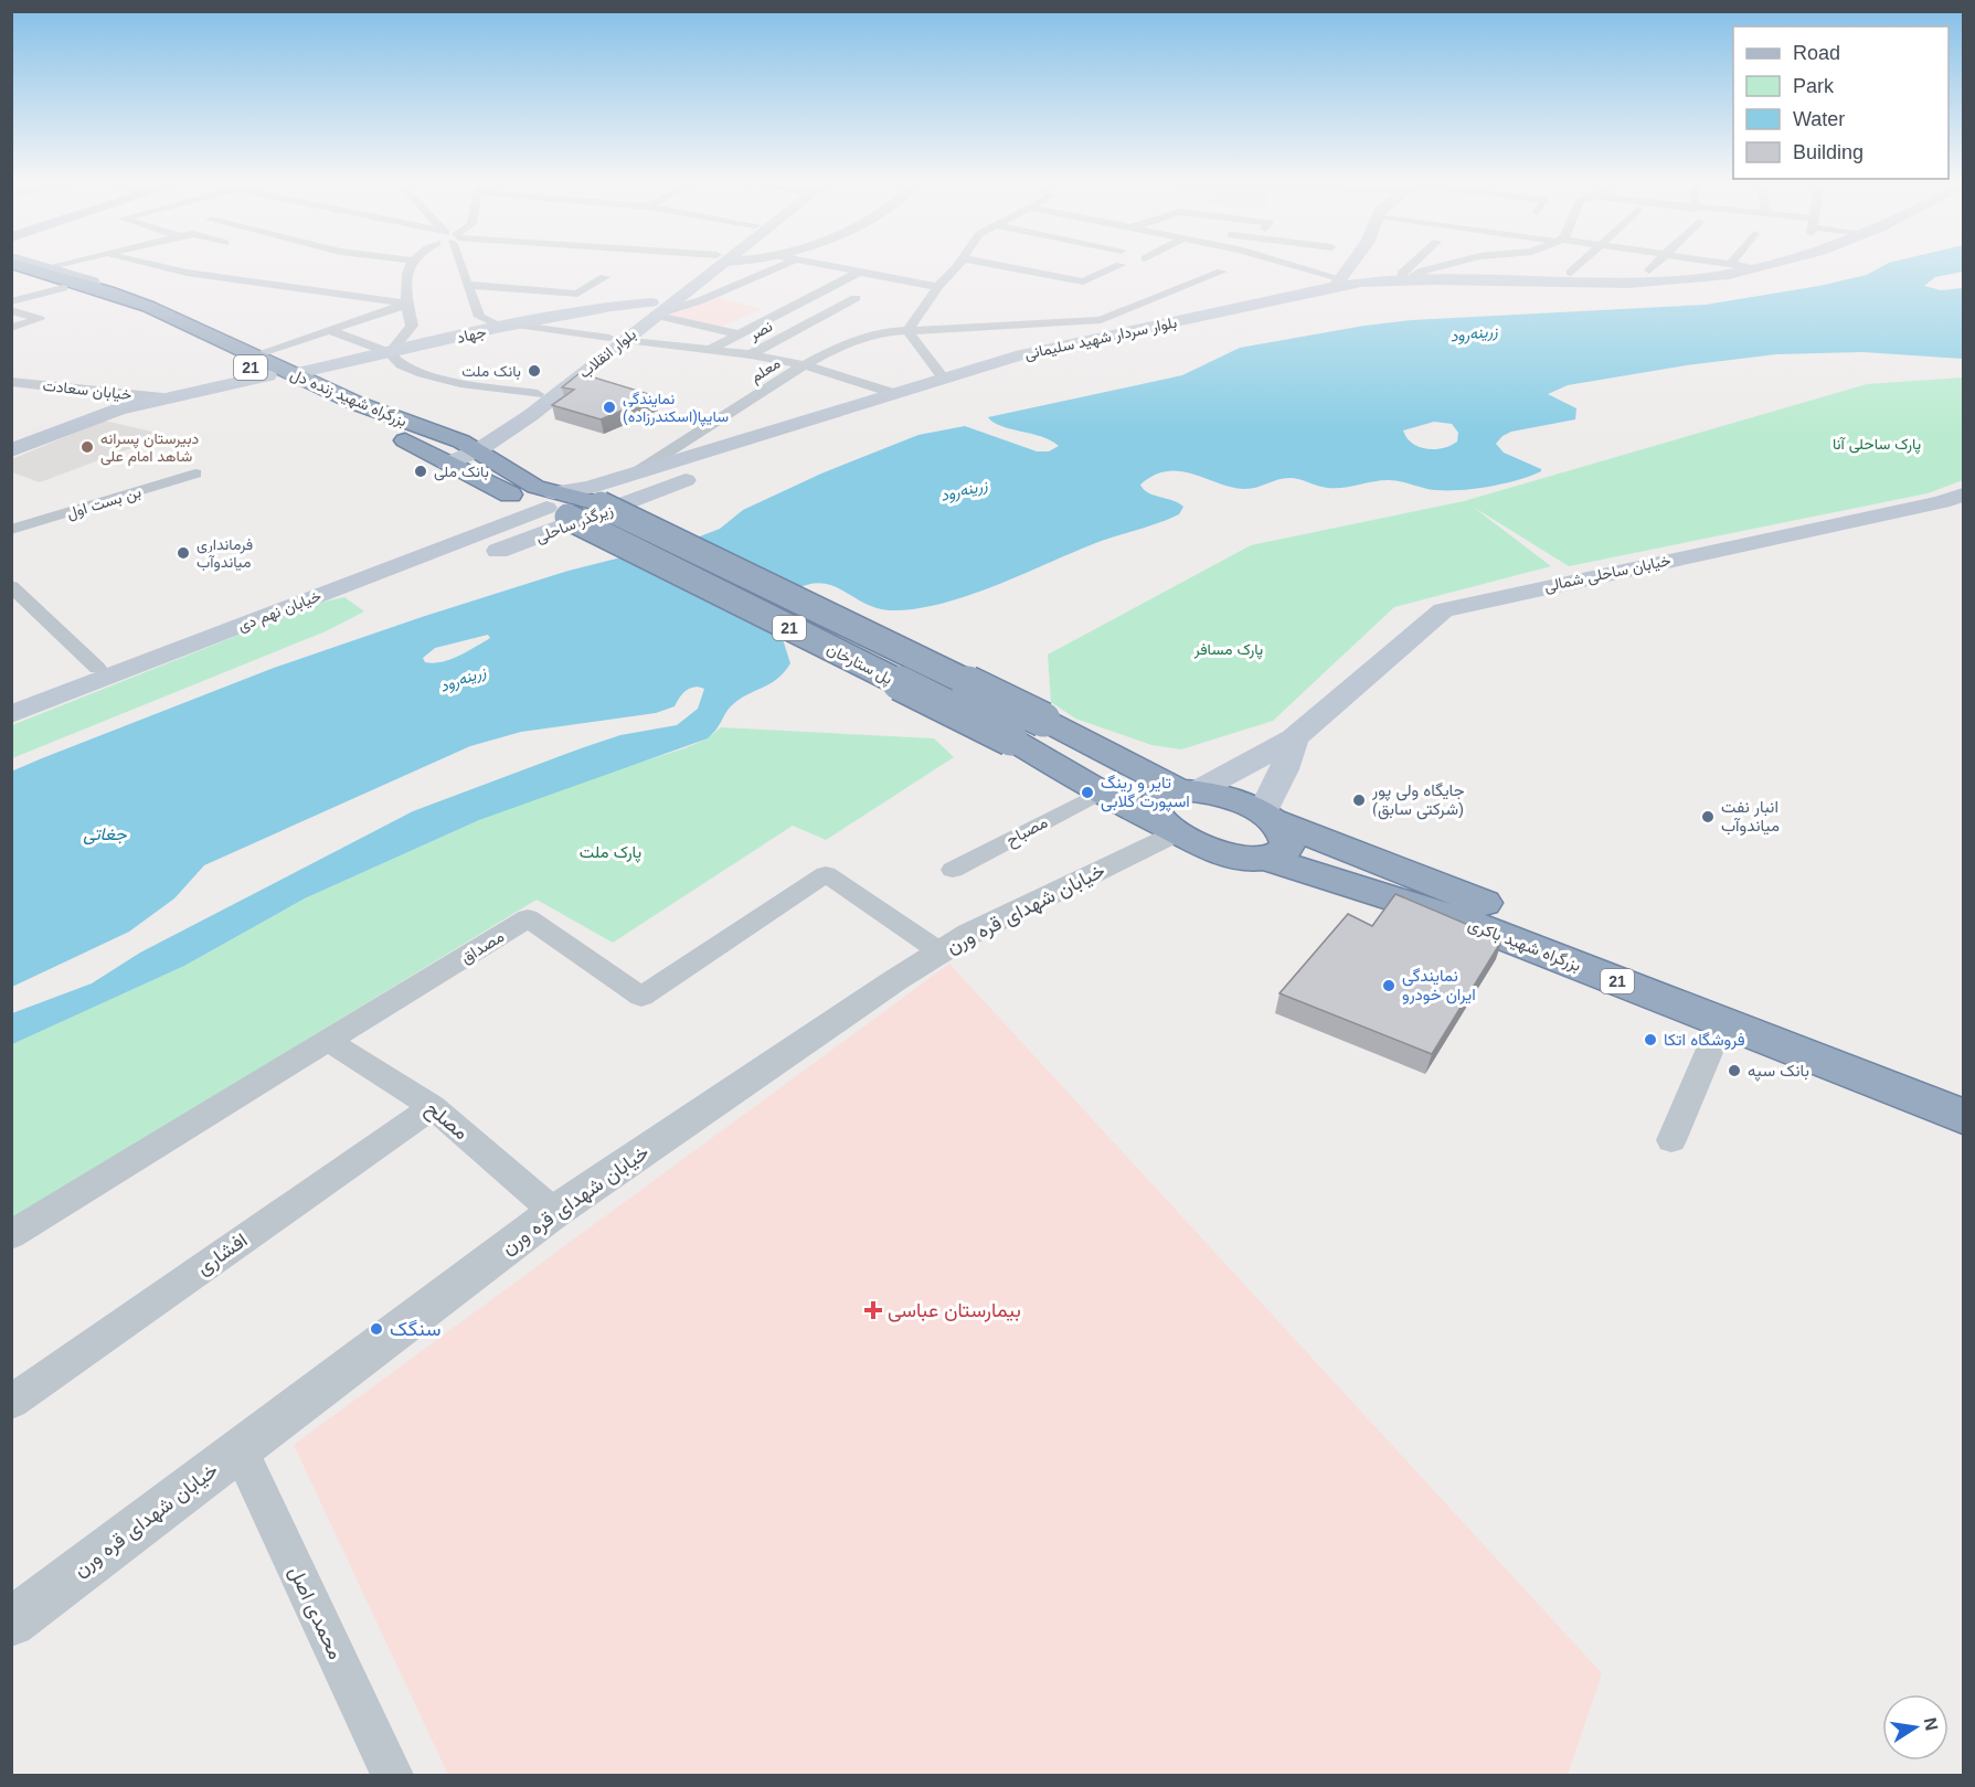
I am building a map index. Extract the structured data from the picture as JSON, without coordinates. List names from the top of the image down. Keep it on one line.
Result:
{"streets":{"highway":["21","بزرگراه شهید زنده دل","پل ستارخان","بزرگراه شهید باکری"],"main road":["جهاد","بلوار سردار شهید سلیمانی","بلوار انقلاب","زیرگذر ساحلی","خیابان ساحلی شمالی","خیابان نهم دی"],"street":["نصر","معلم","خیابان سعادت","بن بست اول","مصباح","خیابان شهدای قره ورن","مصداق","مصلح","افشاری","محمدی اصل"]},"crossings":[["جهاد","بلوار انقلاب"],["جهاد","بزرگراه شهید زنده دل"],["بلوار سردار شهید سلیمانی","21"],["بلوار سردار شهید سلیمانی","معلم"],["بلوار سردار شهید سلیمانی","زیرگذر ساحلی"],["بلوار سردار شهید سلیمانی","خیابان نهم دی"],["بلوار سردار شهید سلیمانی","پل ستارخان"],["بلوار انقلاب","21"],["بلوار انقلاب","بزرگراه شهید زنده دل"],["21","بزرگراه شهید زنده دل"],["21","خیابان نهم دی"],["21","پل ستارخان"],["21","مصباح"],["21","خیابان شهدای قره ورن"],["21","بزرگراه شهید باکری"],["زیرگذر ساحلی","خیابان نهم دی"],["خیابان ساحلی شمالی","پل ستارخان"],["خیابان ساحلی شمالی","بزرگراه شهید باکری"],["خیابان نهم دی","پل ستارخان"],["پل ستارخان","مصباح"],["پل ستارخان","بزرگراه شهید باکری"],["خیابان شهدای قره ورن","بزرگراه شهید باکری"],["خیابان شهدای قره ورن","مصداق"],["خیابان شهدای قره ورن","مصلح"],["خیابان شهدای قره ورن","محمدی اصل"],["مصداق","مصلح"],["مصلح","افشاری"]],"water":["زرینه‌رود","جغاتی"],"parks":["پارک ساحلی آنا","پارک مسافر","پارک ملت"],"places":{"other":["بانک ملت","نمایندگی سایپا(اسکندرزاده)","دبیرستان پسرانه شاهد امام علی","بانک ملی","فرمانداری میاندوآب","تایر و رینگ اسپورت گلابی","جایگاه ولی پور (شرکتی سابق)","انبار نفت میاندوآب","نمایندگی ایران خودرو","فروشگاه اتکا","بانک سپه","سنگک"],"health":["بیمارستان عباسی"]},"legend":["Road","Park","Water","Building"],"north":"right"}
